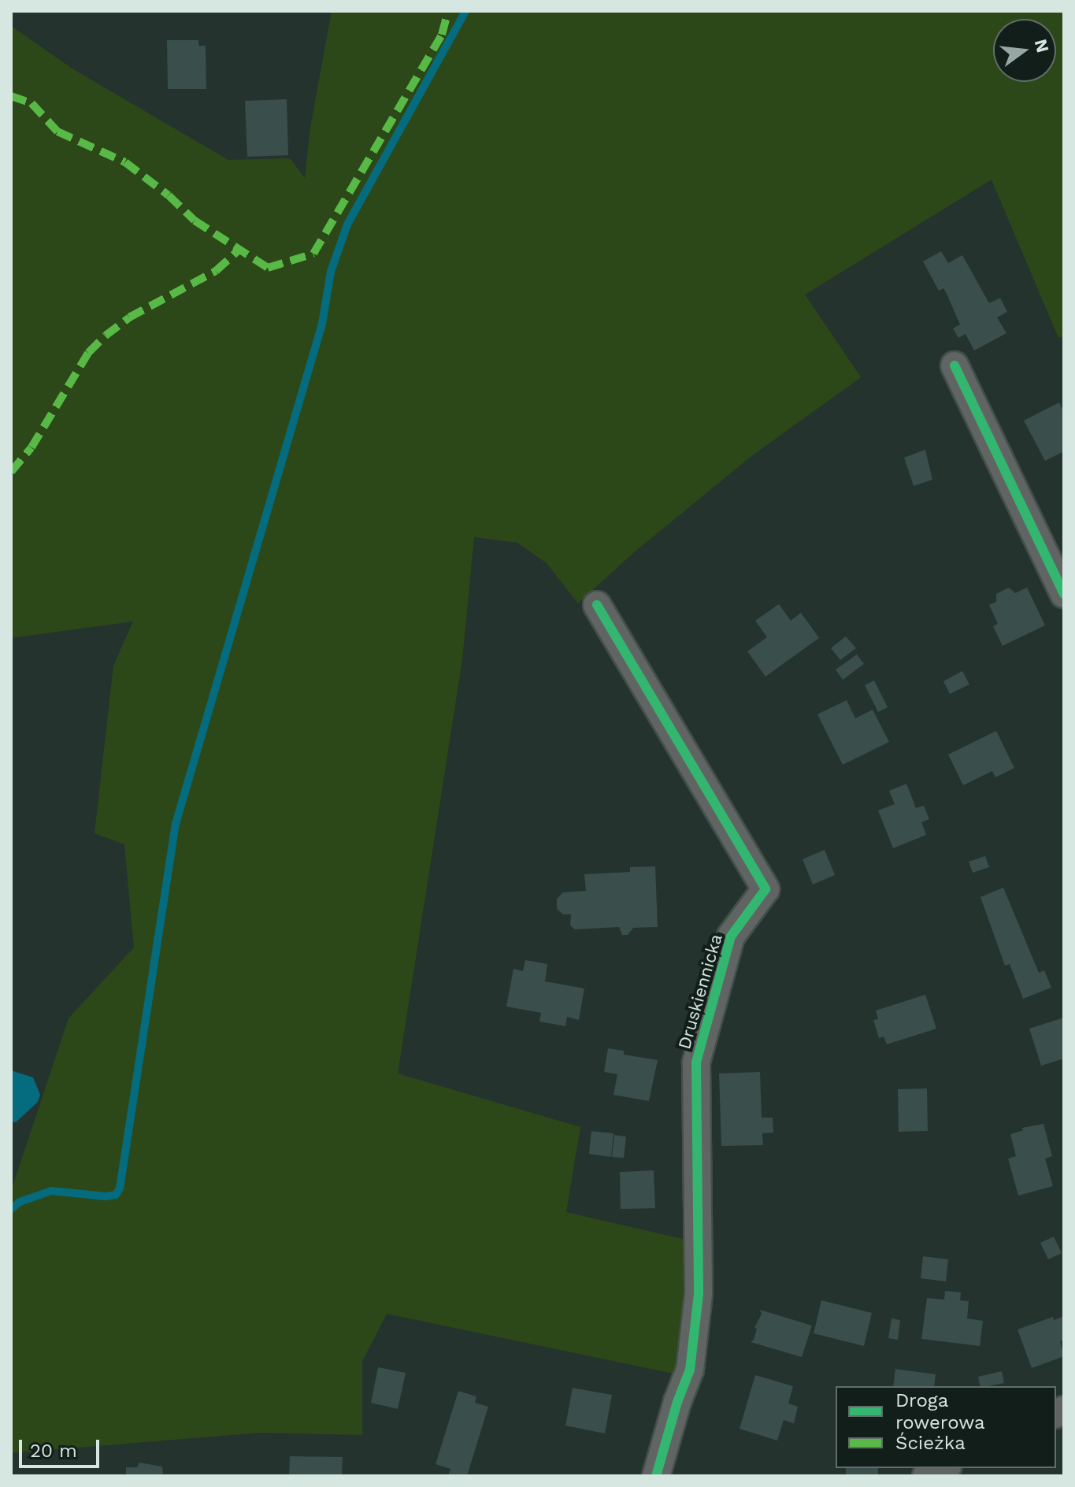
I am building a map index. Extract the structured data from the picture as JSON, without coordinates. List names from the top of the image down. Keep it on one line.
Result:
{"streets":{"street":["Druskiennicka"]},"legend":["Droga rowerowa","Ścieżka"],"scale_bar":"20 m","north":"right"}
